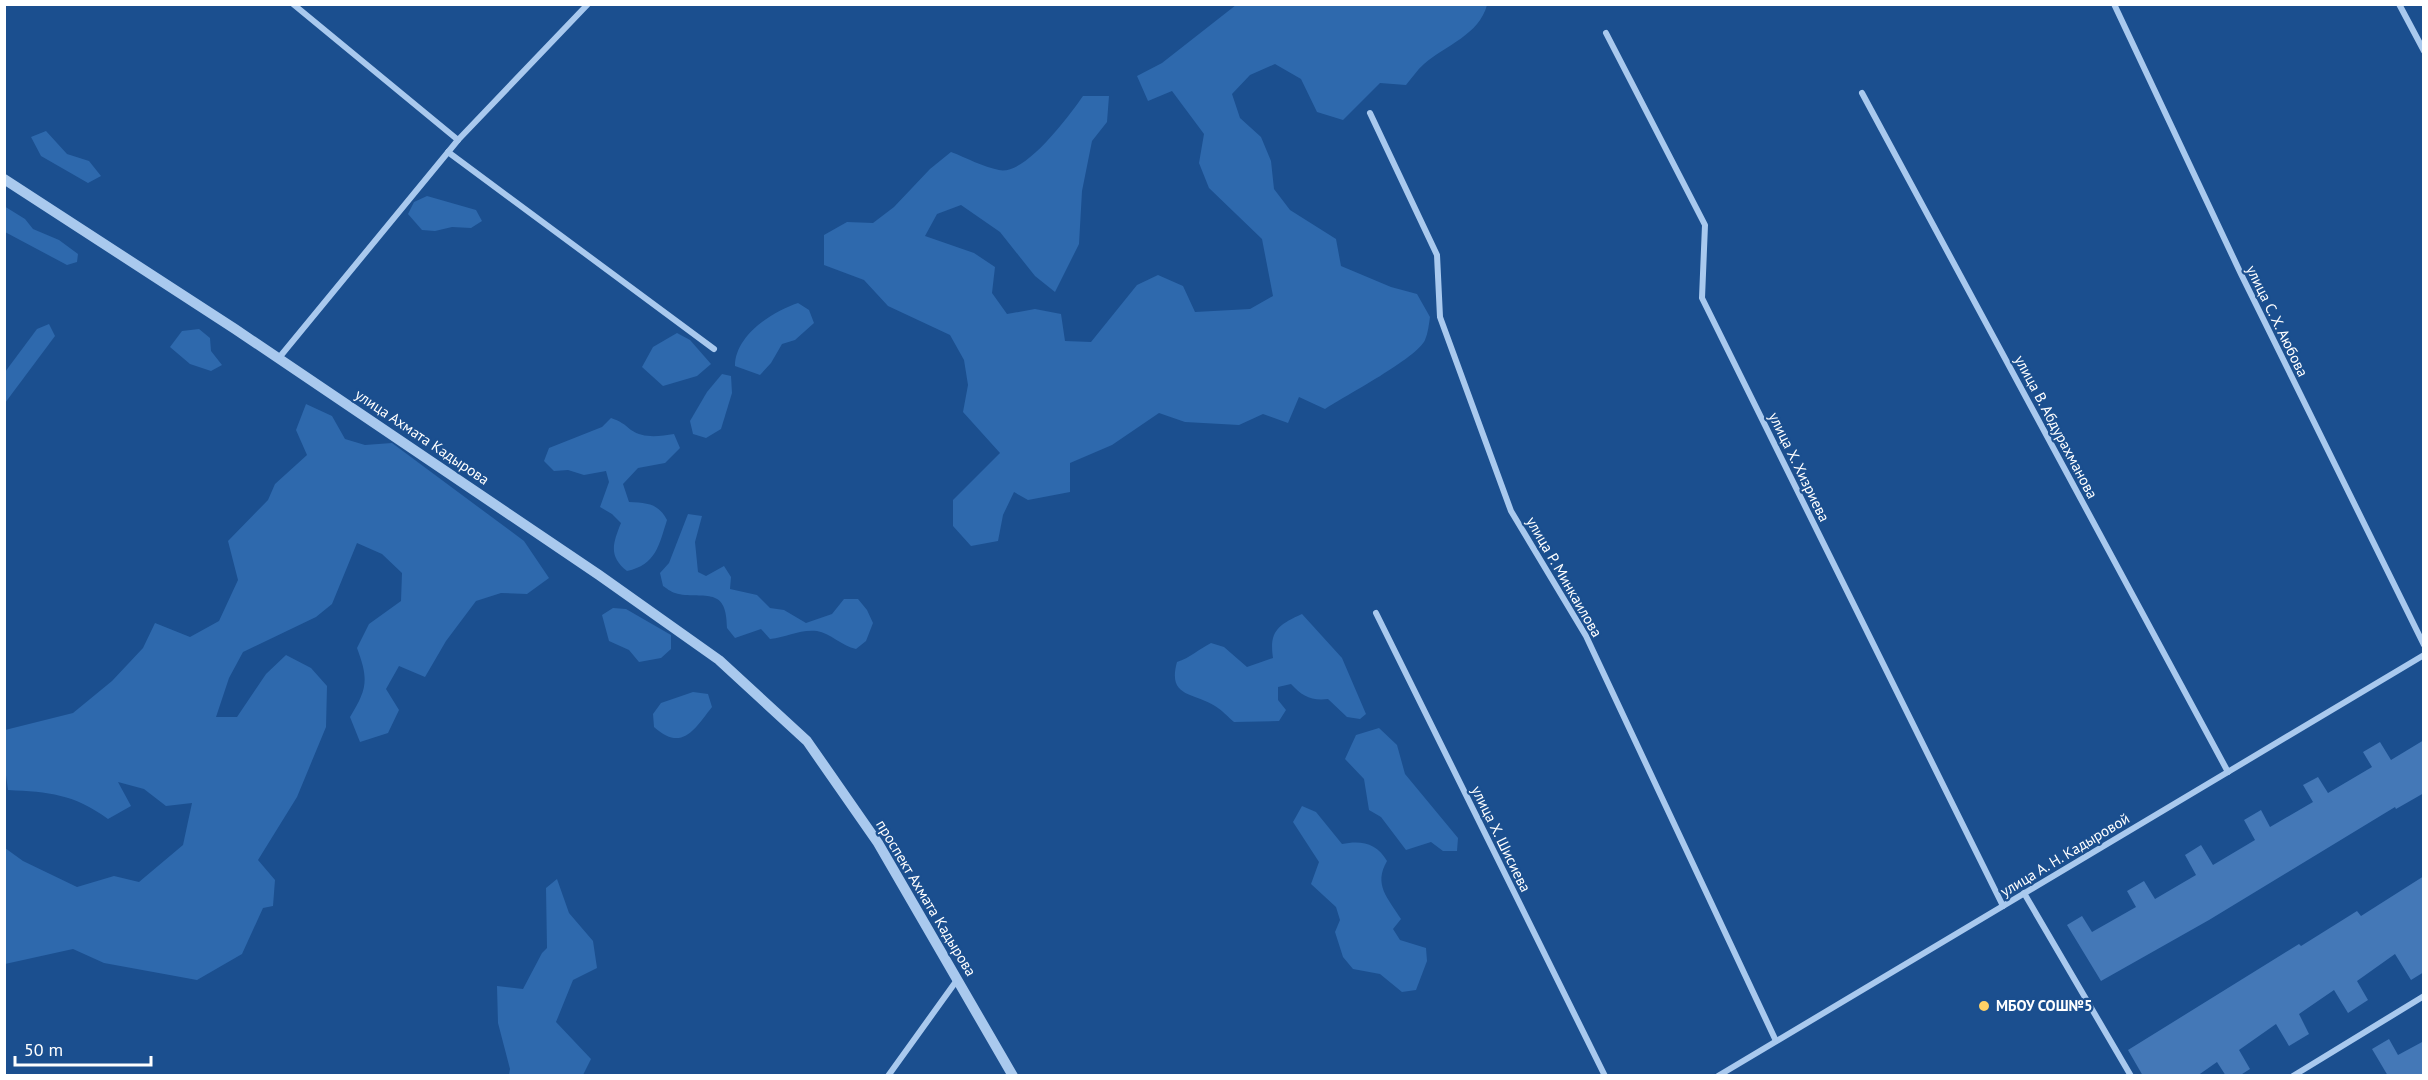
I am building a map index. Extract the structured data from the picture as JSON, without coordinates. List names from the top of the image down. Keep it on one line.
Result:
{"streets":{"street":["улица С. Х. Аюбова","улица В. Абдурахманова","улица Ахмата Кадырова","улица Х. Хизриева","улица Р. Минкаилова","улица Х. Шисиева","улица А. Н. Кадыровой","проспект Ахмата Кадырова"]},"crossings":[["улица В. Абдурахманова","улица А. Н. Кадыровой"],["улица Ахмата Кадырова","проспект Ахмата Кадырова"],["улица Х. Хизриева","улица А. Н. Кадыровой"],["улица Р. Минкаилова","улица А. Н. Кадыровой"]],"places":["МБОУ СОШ№5"],"scale_bar":"50 m"}
